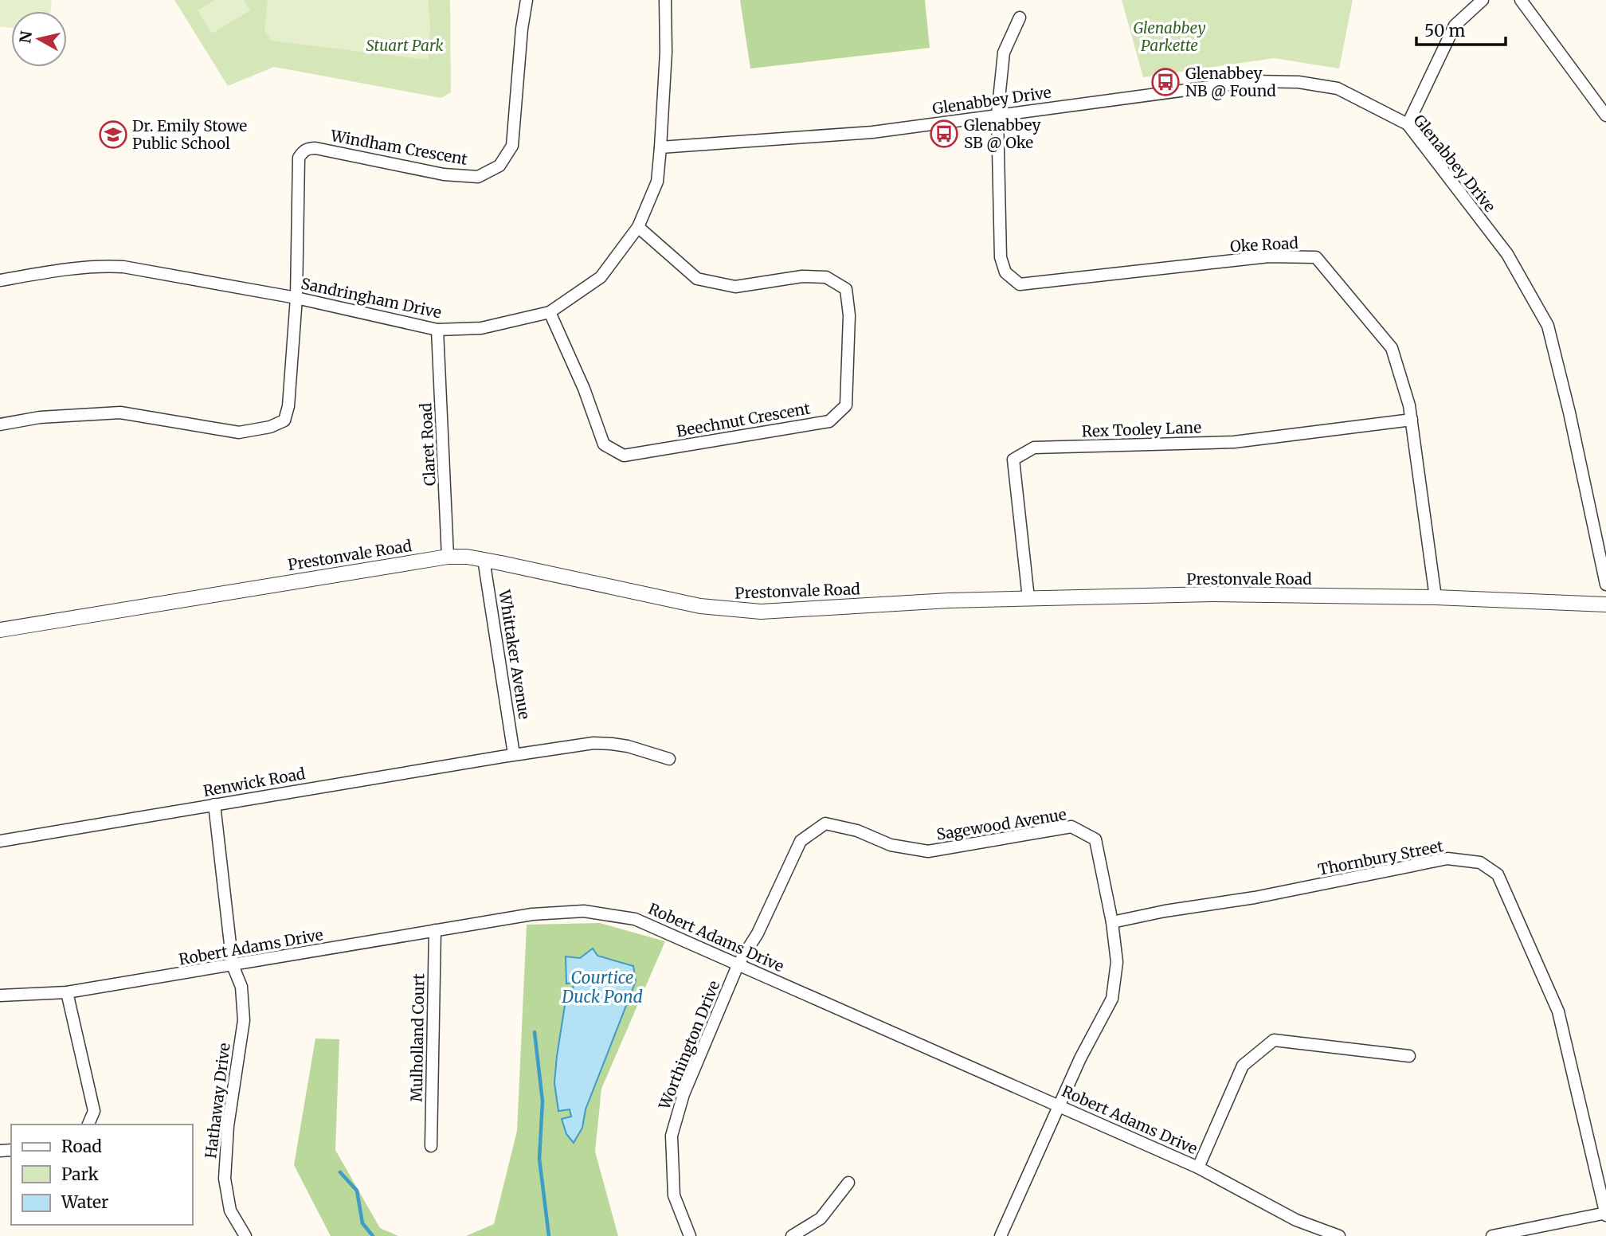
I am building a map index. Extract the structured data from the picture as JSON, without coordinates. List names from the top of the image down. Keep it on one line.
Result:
{"streets":{"street":["Glenabbey Drive","Windham Crescent","Oke Road","Sandringham Drive","Beechnut Crescent","Rex Tooley Lane","Claret Road","Prestonvale Road","Whittaker Avenue","Renwick Road","Sagewood Avenue","Thornbury Street","Robert Adams Drive","Mulholland Court","Worthington Drive","Hathaway Drive"]},"crossings":[["Glenabbey Drive","Oke Road"],["Glenabbey Drive","Sandringham Drive"],["Windham Crescent","Sandringham Drive"],["Oke Road","Rex Tooley Lane"],["Oke Road","Prestonvale Road"],["Sandringham Drive","Beechnut Crescent"],["Sandringham Drive","Claret Road"],["Rex Tooley Lane","Prestonvale Road"],["Claret Road","Prestonvale Road"],["Prestonvale Road","Whittaker Avenue"],["Whittaker Avenue","Renwick Road"],["Renwick Road","Hathaway Drive"],["Sagewood Avenue","Thornbury Street"],["Sagewood Avenue","Robert Adams Drive"],["Sagewood Avenue","Worthington Drive"],["Robert Adams Drive","Mulholland Court"],["Robert Adams Drive","Worthington Drive"],["Robert Adams Drive","Hathaway Drive"]],"water":["Courtice Duck Pond"],"parks":["Glenabbey Parkette","Stuart Park"],"places":{"bus stop":["Glenabbey NB @ Found","Glenabbey SB @ Oke"],"school or university":["Dr. Emily Stowe Public School"]},"legend":["Road","Park","Water"],"scale_bar":"50 m","north":"left"}
